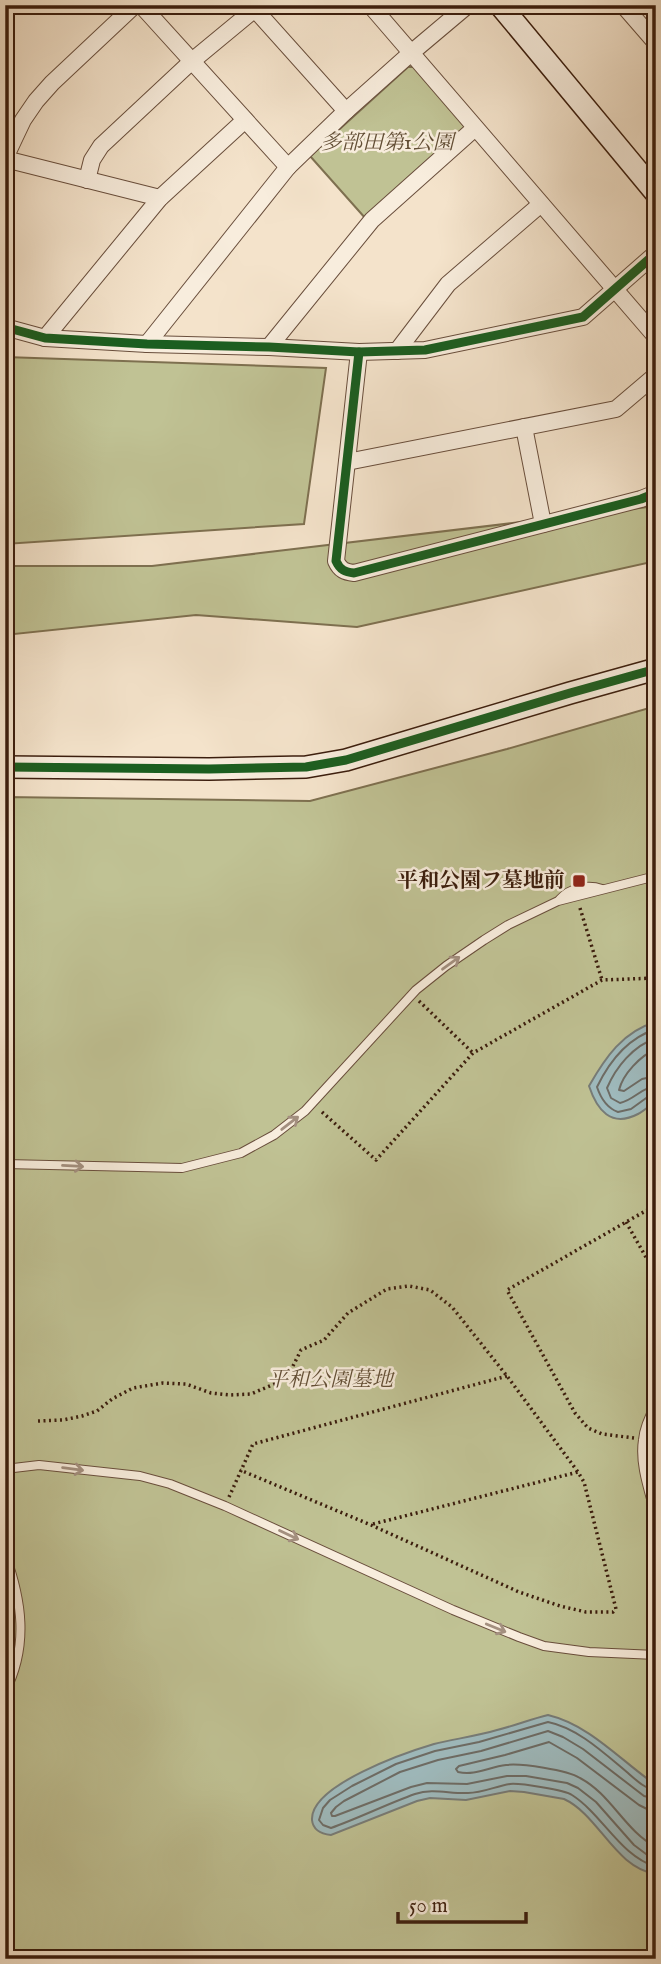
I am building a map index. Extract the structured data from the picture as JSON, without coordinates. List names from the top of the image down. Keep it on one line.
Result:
{"parks":["多部田第1公園","平和公園墓地"],"places":{"transit":["平和公園フ墓地前"]},"scale_bar":"50 m"}
